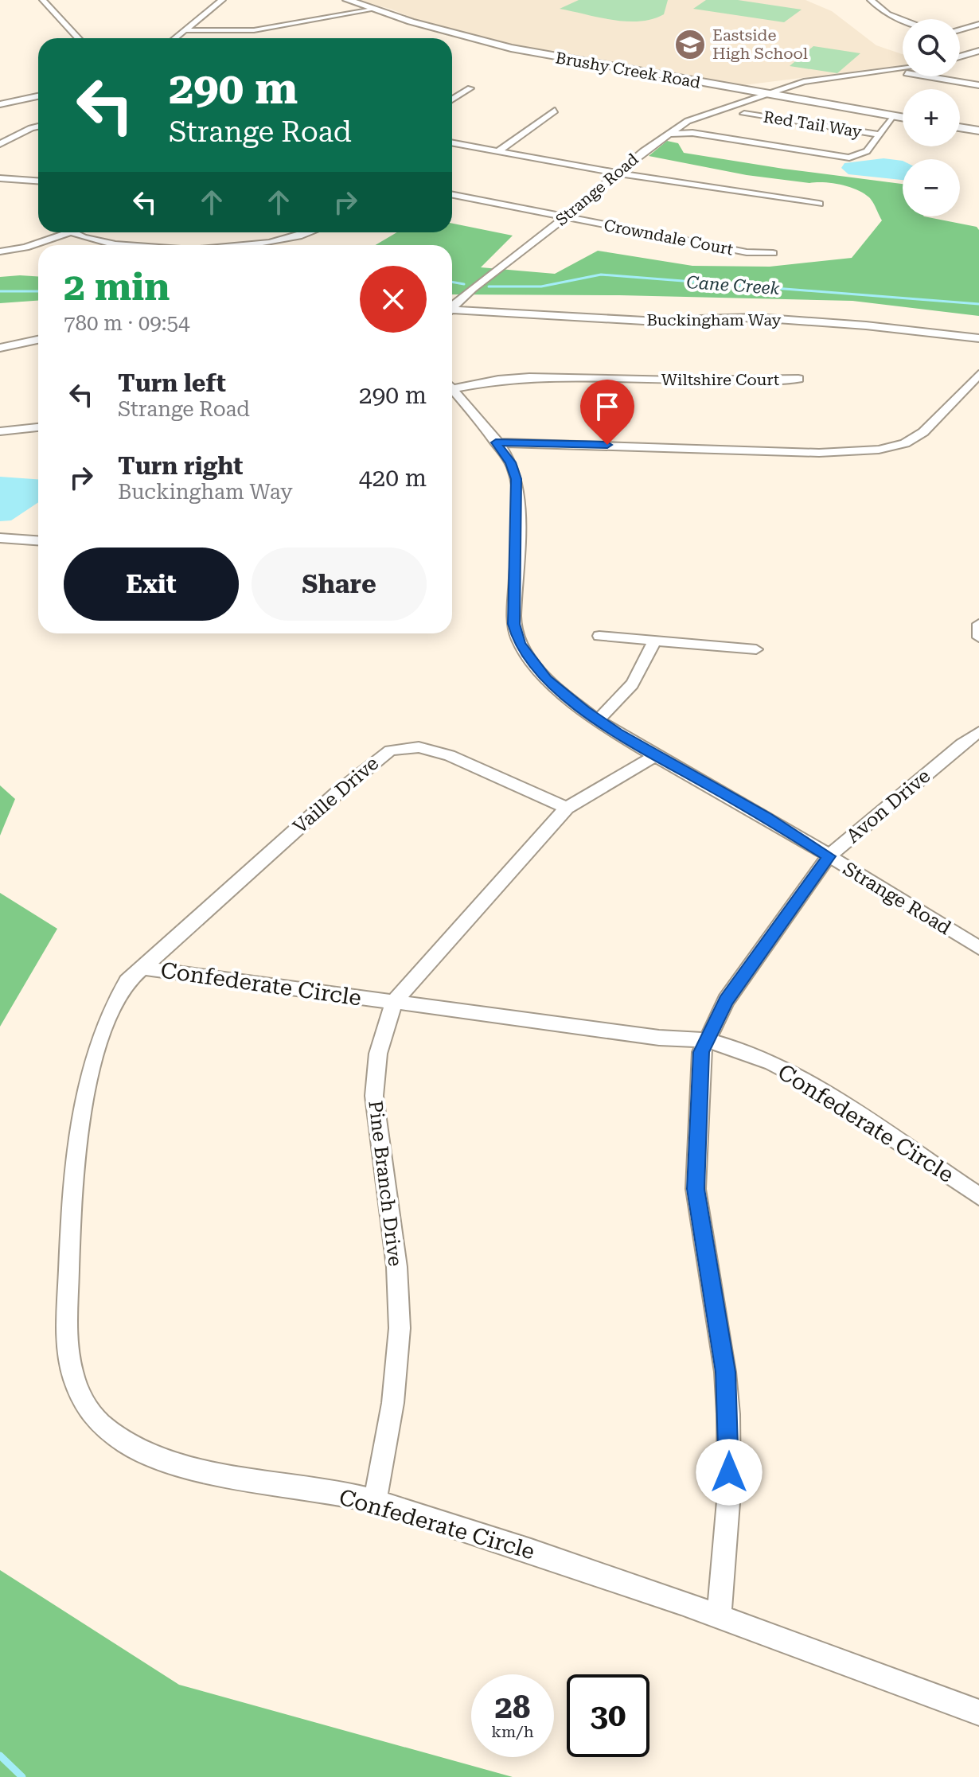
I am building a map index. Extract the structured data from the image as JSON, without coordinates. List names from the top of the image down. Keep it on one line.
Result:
{"streets":{"street":["Brushy Creek Road","Red Tail Way","Strange Road","Crowndale Court","Buckingham Way","Wiltshire Court","Vaille Drive","Avon Drive","Confederate Circle","Pine Branch Drive"]},"crossings":[["Brushy Creek Road","Strange Road"],["Strange Road","Crowndale Court"],["Strange Road","Avon Drive"],["Strange Road","Pine Branch Drive"],["Vaille Drive","Confederate Circle"],["Vaille Drive","Pine Branch Drive"],["Avon Drive","Confederate Circle"],["Confederate Circle","Pine Branch Drive"]],"water":["Cane Creek"],"places":{"school or university":["Eastside High School"]},"page":{"map_buttons":["+","−"],"turn":["290 m","Strange Road"],"heading":["2 min","780 m · 09:54"],"list":[{"name":"Turn left","note":"Strange Road","value":"290 m"},{"name":"Turn right","note":"Buckingham Way","value":"420 m"}],"buttons":["Exit","Share"],"speed":"28 km/h","limit":"30"}}
